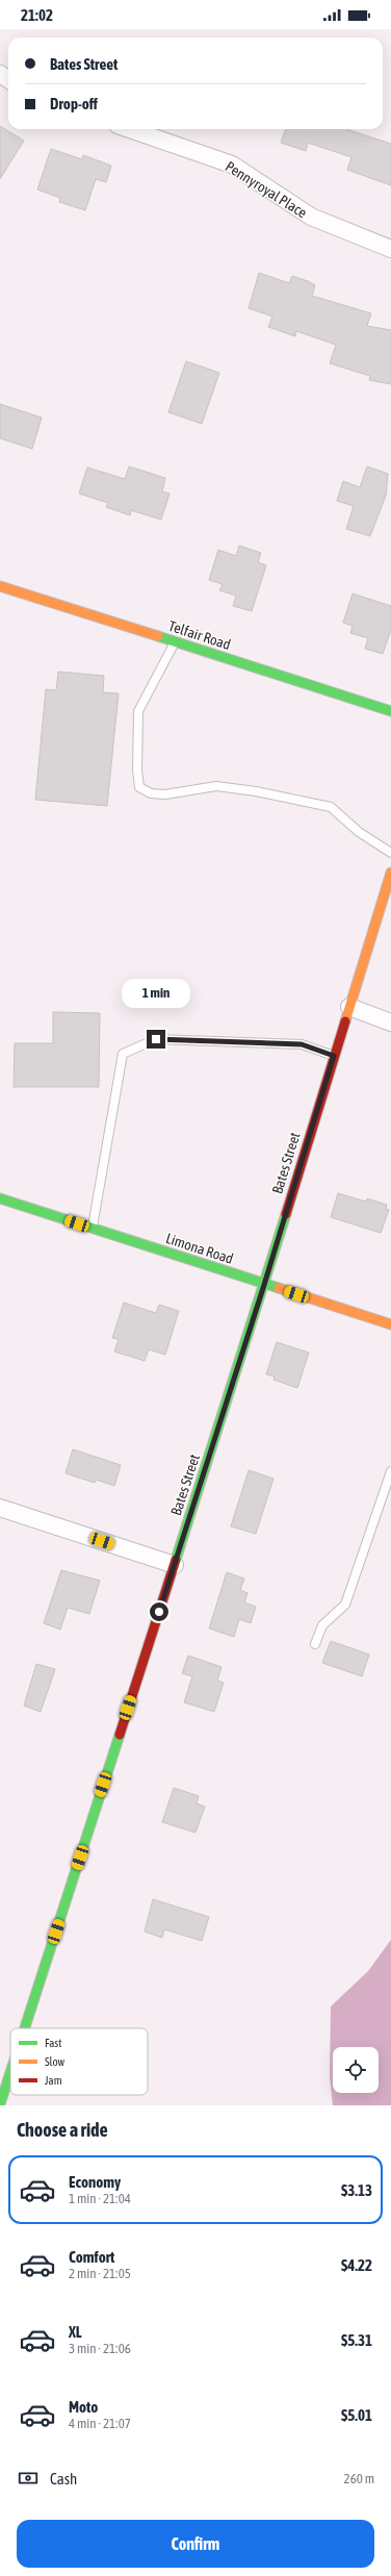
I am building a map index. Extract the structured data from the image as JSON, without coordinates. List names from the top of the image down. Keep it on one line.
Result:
{"streets":{"street":["Pennyroyal Place","Telfair Road","Bates Street","Limona Road"]},"crossings":[["Bates Street","Limona Road"]],"legend":["Fast","Slow","Jam"],"page":{"status":"21:02","banner":["Bates Street","Drop-off"],"bubble":"1 min","heading":"Choose a ride","list":[{"name":"Economy","note":"1 min · 21:04","value":"$3.13"},{"name":"Comfort","note":"2 min · 21:05","value":"$4.22"},{"name":"XL","note":"3 min · 21:06","value":"$5.31"},{"name":"Moto","note":"4 min · 21:07","value":"$5.01"}],"pay":["Cash","260 m"],"buttons":"Confirm"}}
